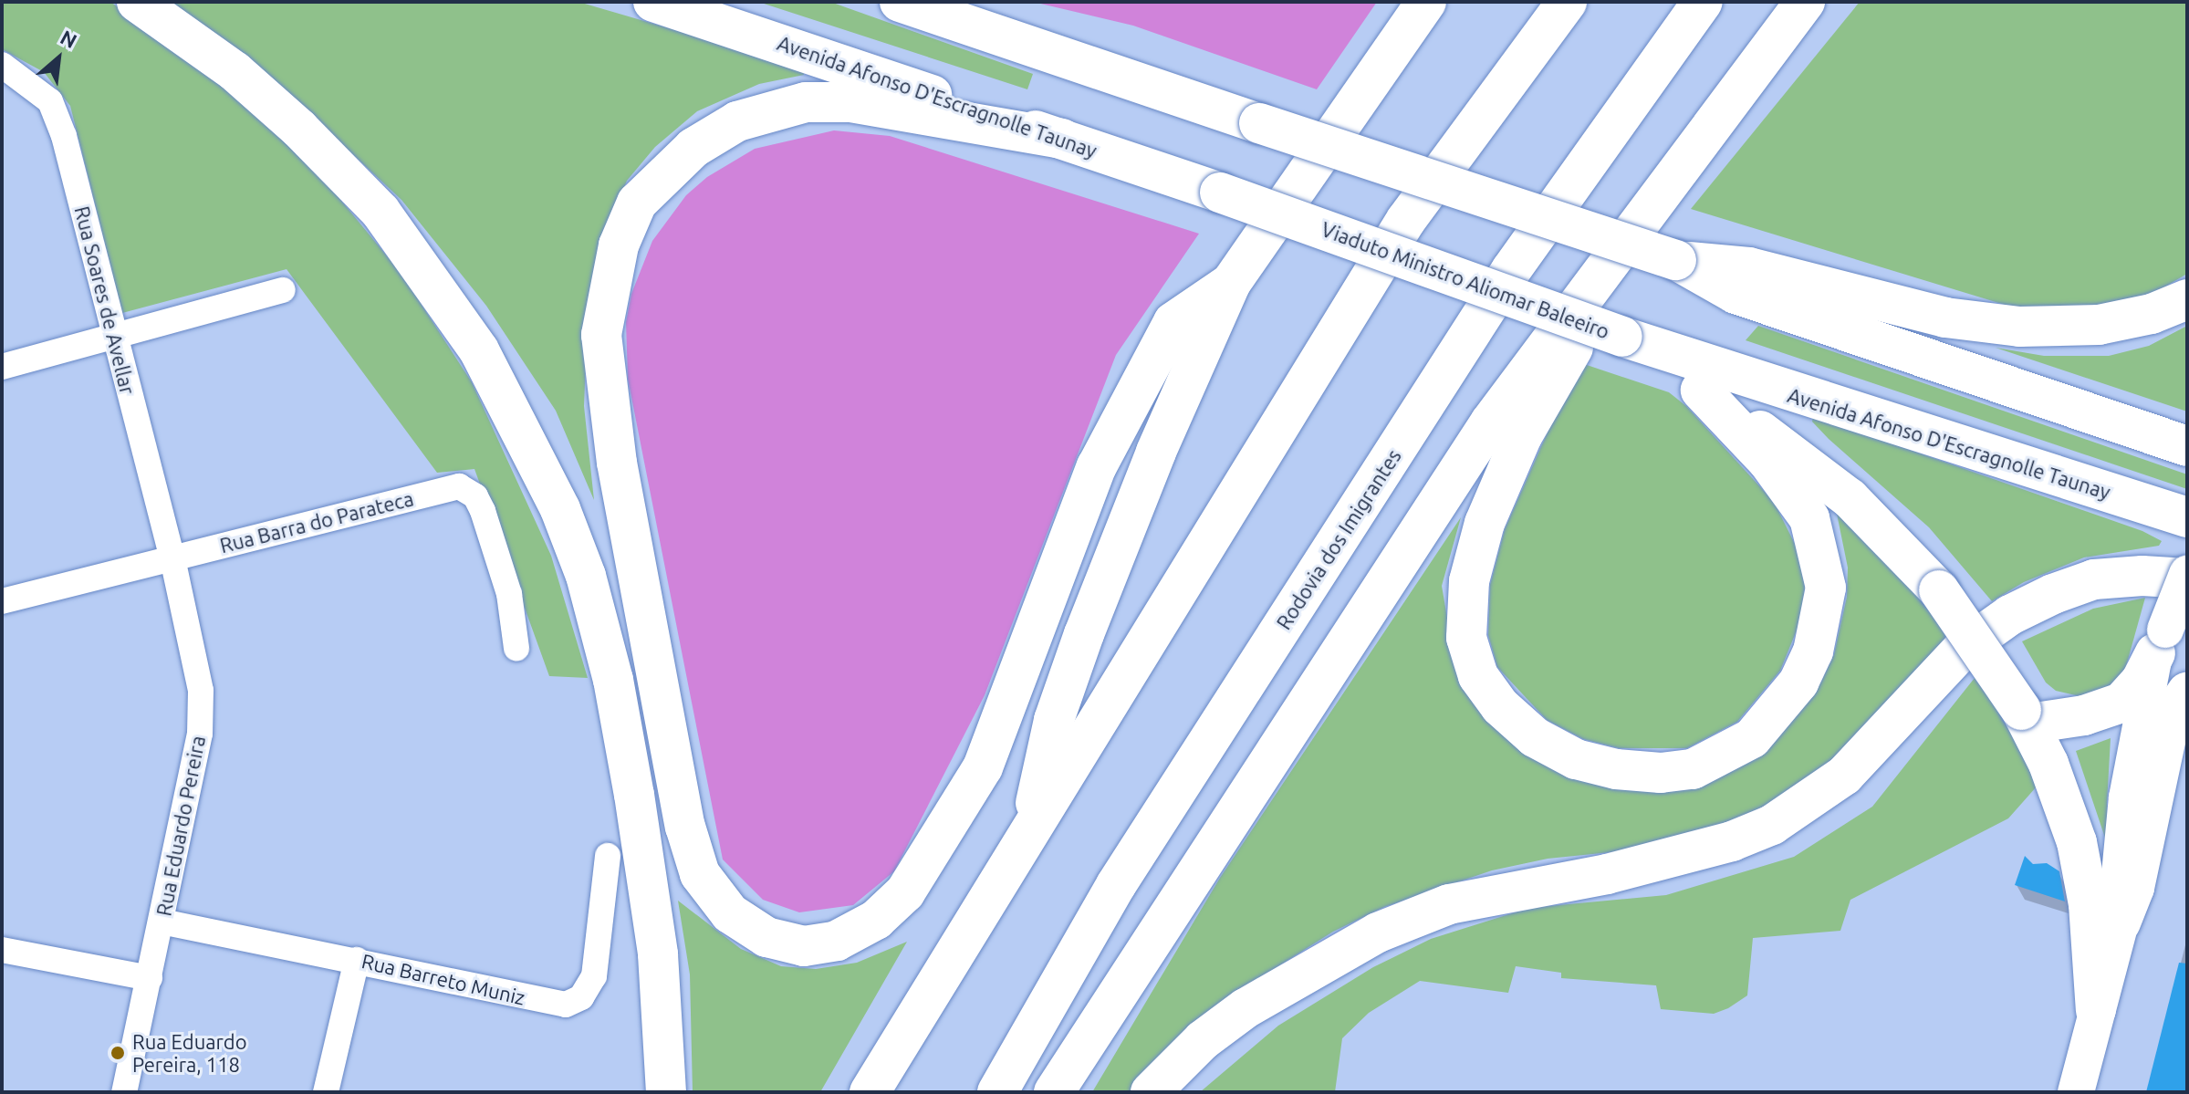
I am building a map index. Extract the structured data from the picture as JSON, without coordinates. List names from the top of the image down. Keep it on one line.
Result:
{"streets":{"highway":["Avenida Afonso D'Escragnolle Taunay","Viaduto Ministro Aliomar Baleeiro","Rodovia dos Imigrantes"],"street":["Rua Soares de Avellar","Rua Barra do Parateca","Rua Eduardo Pereira","Rua Barreto Muniz"]},"crossings":[["Avenida Afonso D'Escragnolle Taunay","Viaduto Ministro Aliomar Baleeiro"],["Rua Soares de Avellar","Rua Barra do Parateca"],["Rua Soares de Avellar","Rua Eduardo Pereira"],["Rua Barra do Parateca","Rua Eduardo Pereira"],["Rua Eduardo Pereira","Rua Barreto Muniz"]],"places":["Rua Eduardo Pereira, 118"],"north":"top right"}
